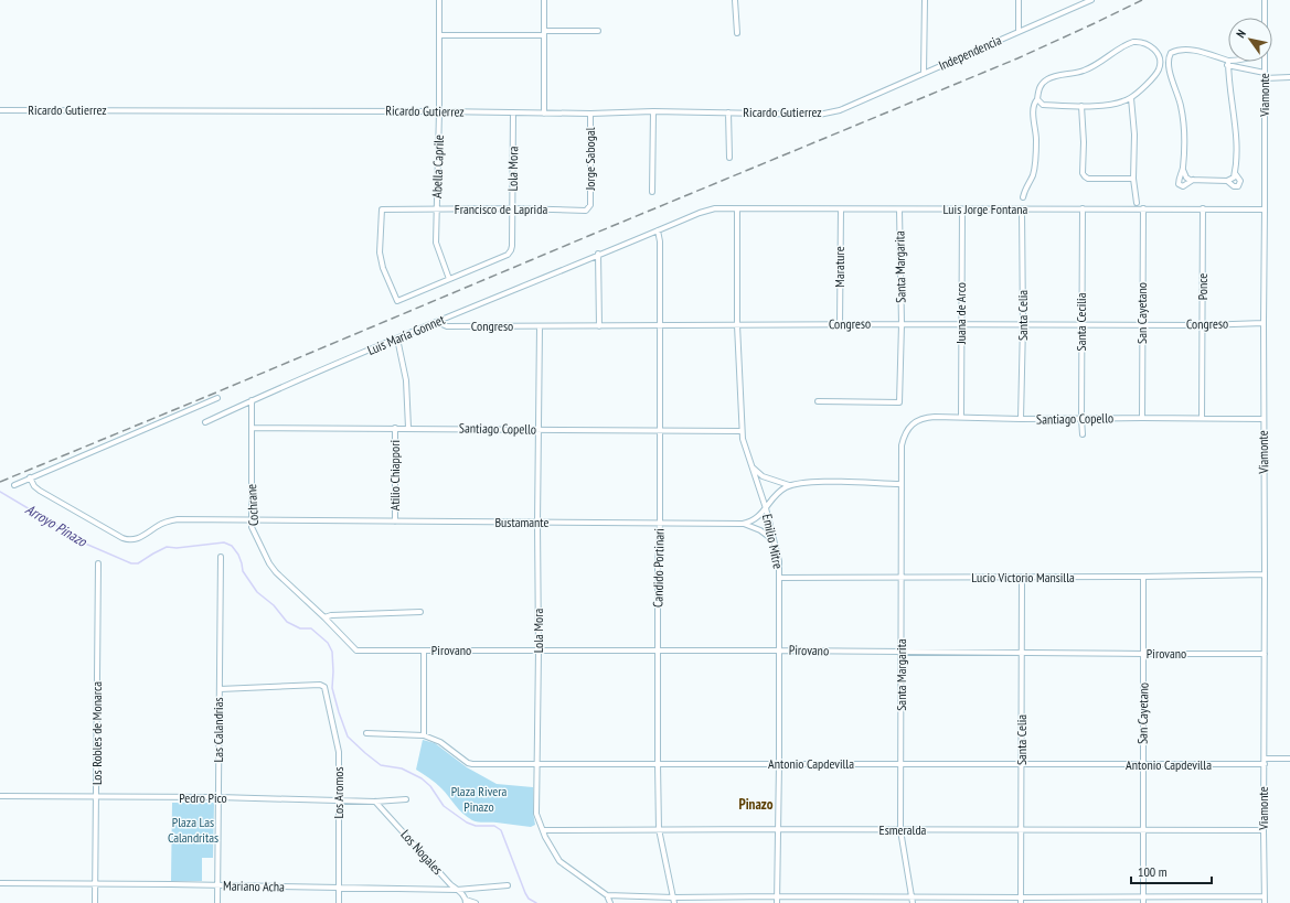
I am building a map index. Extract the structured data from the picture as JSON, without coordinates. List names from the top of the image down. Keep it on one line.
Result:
{"streets":{"street":["Independencia","Viamonte","Ricardo Gutierrez","Jorge Sabogal","Abella Caprile","Lola Mora","Francisco de Laprida","Luis Jorge Fontana","Marature","Santa Margarita","Ponce","Juana de Arco","San Cayetano","Santa Celia","Santa Cecilia","Congreso","Luis María Gonnet","Santiago Copello","Atilio Chiappori","Cochrane","Bustamante","Emilio Mitre","Candido Portinari","Lucio Victorio Mansilla","Pirovano","Las Calandrias","Los Robles de Monarca","Antonio Capdevilla","Los Aromos","Pedro Pico","Esmeralda","Los Nogales","Mariano Acha"]},"crossings":[["Independencia","Ricardo Gutierrez"],["Viamonte","Luis Jorge Fontana"],["Viamonte","Congreso"],["Viamonte","Santiago Copello"],["Viamonte","Lucio Victorio Mansilla"],["Viamonte","Pirovano"],["Viamonte","Antonio Capdevilla"],["Viamonte","Esmeralda"],["Ricardo Gutierrez","Jorge Sabogal"],["Ricardo Gutierrez","Abella Caprile"],["Ricardo Gutierrez","Lola Mora"],["Jorge Sabogal","Francisco de Laprida"],["Abella Caprile","Lola Mora"],["Abella Caprile","Francisco de Laprida"],["Lola Mora","Francisco de Laprida"],["Lola Mora","Congreso"],["Lola Mora","Santiago Copello"],["Lola Mora","Bustamante"],["Lola Mora","Pirovano"],["Lola Mora","Antonio Capdevilla"],["Lola Mora","Esmeralda"],["Luis Jorge Fontana","Marature"],["Luis Jorge Fontana","Santa Margarita"],["Luis Jorge Fontana","Ponce"],["Luis Jorge Fontana","Juana de Arco"],["Luis Jorge Fontana","San Cayetano"],["Luis Jorge Fontana","Santa Celia"],["Luis Jorge Fontana","Santa Cecilia"],["Luis Jorge Fontana","Luis María Gonnet"],["Luis Jorge Fontana","Emilio Mitre"],["Marature","Congreso"],["Santa Margarita","Congreso"],["Santa Margarita","Santiago Copello"],["Santa Margarita","Lucio Victorio Mansilla"],["Santa Margarita","Pirovano"],["Santa Margarita","Antonio Capdevilla"],["Santa Margarita","Esmeralda"],["Ponce","Congreso"],["Ponce","Santiago Copello"],["Juana de Arco","Congreso"],["Juana de Arco","Santiago Copello"],["San Cayetano","Congreso"],["San Cayetano","Santiago Copello"],["San Cayetano","Lucio Victorio Mansilla"],["San Cayetano","Pirovano"],["San Cayetano","Antonio Capdevilla"],["San Cayetano","Esmeralda"],["Santa Celia","Congreso"],["Santa Celia","Santiago Copello"],["Santa Celia","Lucio Victorio Mansilla"],["Santa Celia","Pirovano"],["Santa Celia","Antonio Capdevilla"],["Santa Celia","Esmeralda"],["Santa Cecilia","Congreso"],["Santa Cecilia","Santiago Copello"],["Congreso","Luis María Gonnet"],["Congreso","Emilio Mitre"],["Congreso","Candido Portinari"],["Luis María Gonnet","Atilio Chiappori"],["Luis María Gonnet","Cochrane"],["Luis María Gonnet","Candido Portinari"],["Santiago Copello","Atilio Chiappori"],["Santiago Copello","Cochrane"],["Santiago Copello","Emilio Mitre"],["Santiago Copello","Candido Portinari"],["Atilio Chiappori","Bustamante"],["Cochrane","Bustamante"],["Cochrane","Pirovano"],["Bustamante","Candido Portinari"],["Emilio Mitre","Lucio Victorio Mansilla"],["Emilio Mitre","Pirovano"],["Emilio Mitre","Antonio Capdevilla"],["Emilio Mitre","Esmeralda"],["Candido Portinari","Pirovano"],["Candido Portinari","Antonio Capdevilla"],["Candido Portinari","Esmeralda"],["Las Calandrias","Los Aromos"],["Las Calandrias","Pedro Pico"],["Las Calandrias","Mariano Acha"],["Los Robles de Monarca","Pedro Pico"],["Los Robles de Monarca","Mariano Acha"],["Los Aromos","Pedro Pico"],["Los Aromos","Mariano Acha"],["Pedro Pico","Los Nogales"],["Los Nogales","Mariano Acha"]],"districts":["Pinazo"],"water":["Arroyo Pinazo"],"parks":["Plaza Rivera Pinazo","Plaza Las Calandritas"],"scale_bar":"100 m","north":"top left"}
